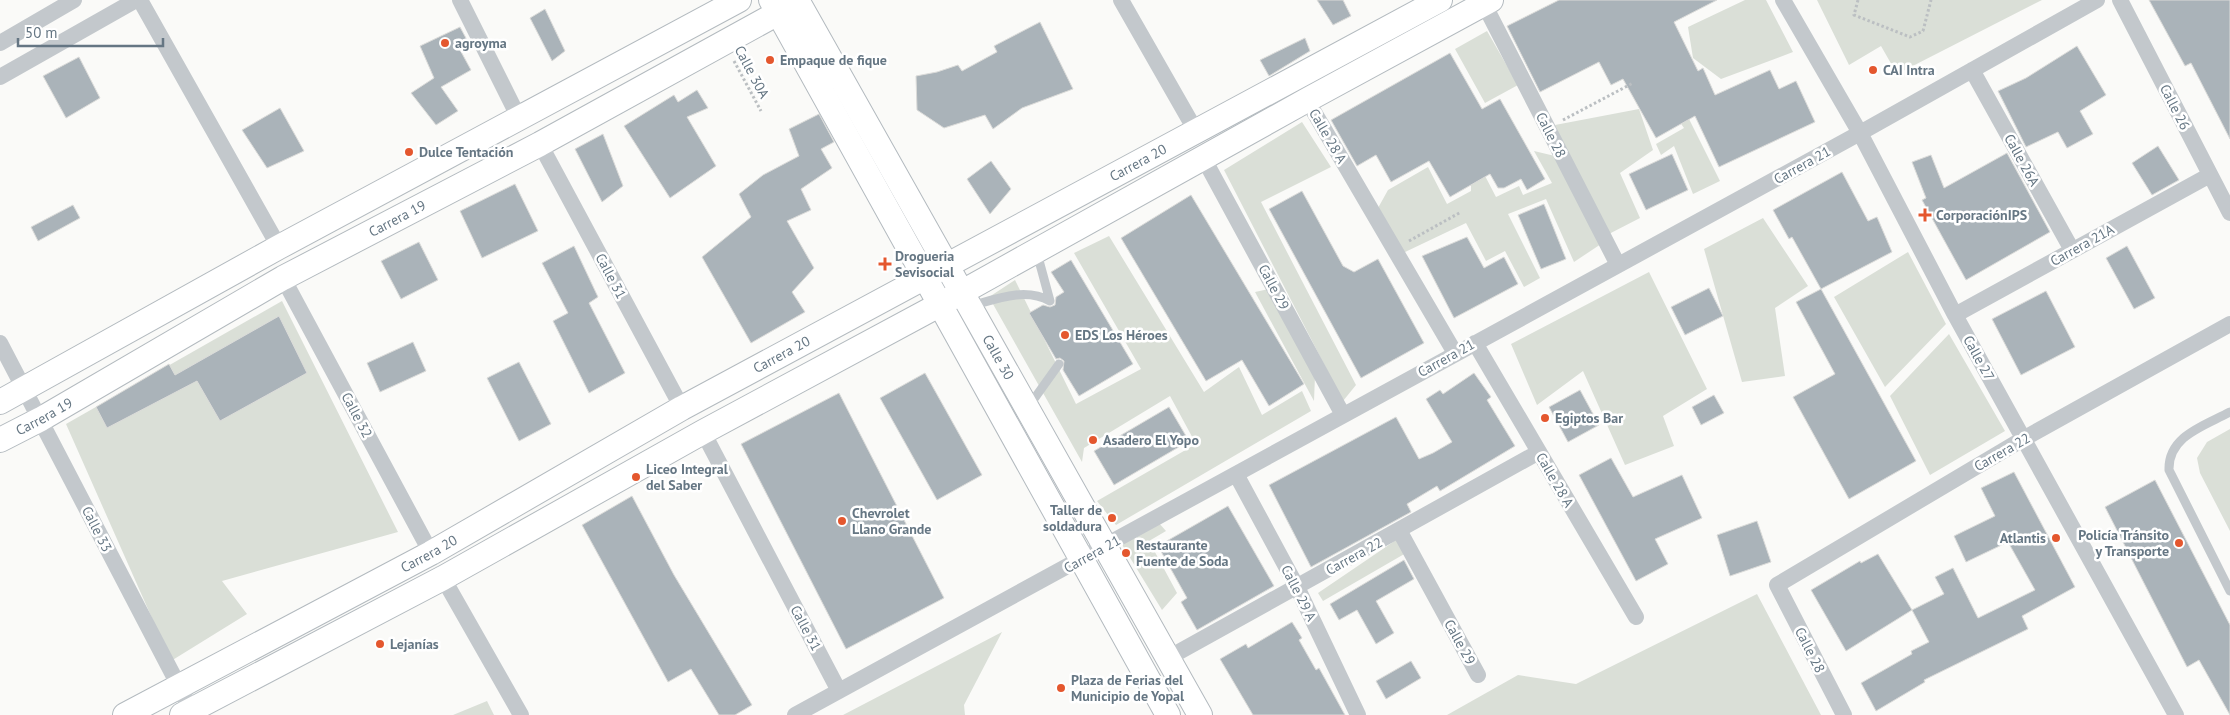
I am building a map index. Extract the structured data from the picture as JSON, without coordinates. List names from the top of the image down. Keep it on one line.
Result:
{"streets":{"main road":["Carrera 20","Carrera 19","Calle 30"],"street":["Calle 26","Calle 28","Calle 28 A","Calle 26A","Carrera 21","Carrera 21A","Calle 31","Calle 29","Calle 27","Calle 32","Carrera 22","Calle 33","Calle 29 A"],"path":["Calle 30A"]},"crossings":[["Calle 30A","Carrera 19"],["Calle 26","Carrera 21A"],["Calle 28","Carrera 20"],["Calle 28","Carrera 21"],["Calle 28","Carrera 22"],["Calle 28 A","Carrera 20"],["Calle 28 A","Carrera 21"],["Calle 28 A","Carrera 22"],["Calle 26A","Carrera 21"],["Calle 26A","Carrera 21A"],["Carrera 20","Calle 31"],["Carrera 20","Calle 29"],["Carrera 20","Calle 30"],["Carrera 20","Calle 32"],["Carrera 20","Calle 33"],["Carrera 21","Calle 31"],["Carrera 21","Calle 29"],["Carrera 21","Calle 30"],["Carrera 21","Calle 27"],["Carrera 21","Calle 29 A"],["Carrera 19","Calle 31"],["Carrera 19","Calle 30"],["Carrera 19","Calle 32"],["Carrera 19","Calle 33"],["Carrera 21A","Calle 27"],["Calle 29","Carrera 22"],["Calle 30","Carrera 22"],["Calle 27","Carrera 22"],["Carrera 22","Calle 29 A"]],"places":{"other":["agroyma","Empaque de fique","CAI Intra","Dulce Tentación","EDS Los Héroes","Egiptos Bar","Asadero El Yopo","Liceo Integral del Saber","Taller de soldadura","Chevrolet Llano Grande","Atlantis","Policía Tránsito y Transporte","Restaurante Fuente de Soda","Lejanías","Plaza de Ferias del Municipio de Yopal"],"health":["CorporaciónIPS","Drogueria Sevisocial"]},"scale_bar":"50 m"}
